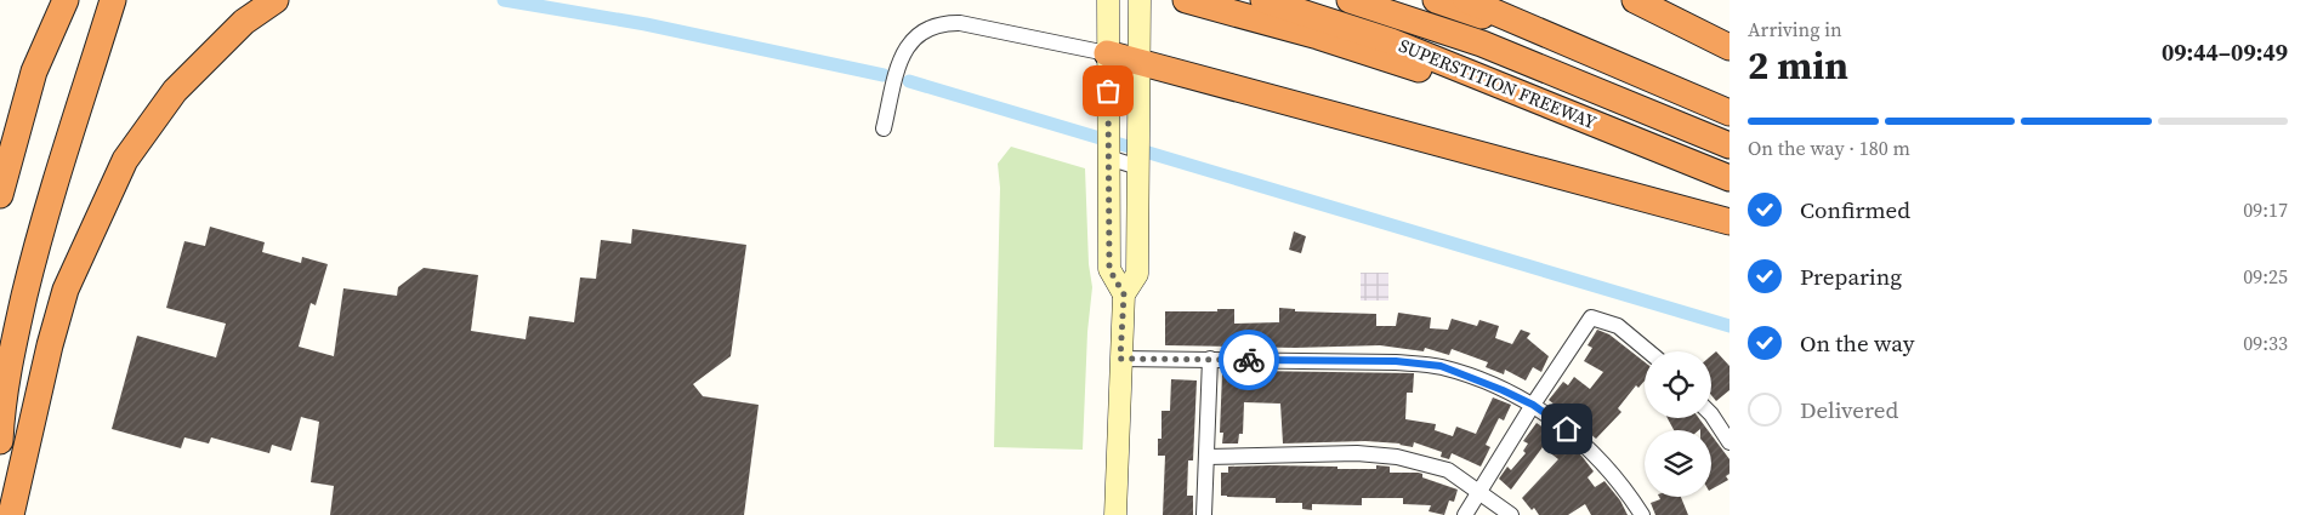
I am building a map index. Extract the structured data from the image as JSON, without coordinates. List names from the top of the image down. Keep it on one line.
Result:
{"streets":{"highway":["SUPERSTITION FREEWAY"]},"page":{"heading":["2 min","Arriving in","09:44–09:49"],"bar":"On the way · 180 m","list":[["Confirmed","09:17"],["Preparing","09:25"],["On the way","09:33"],"Delivered"]}}
